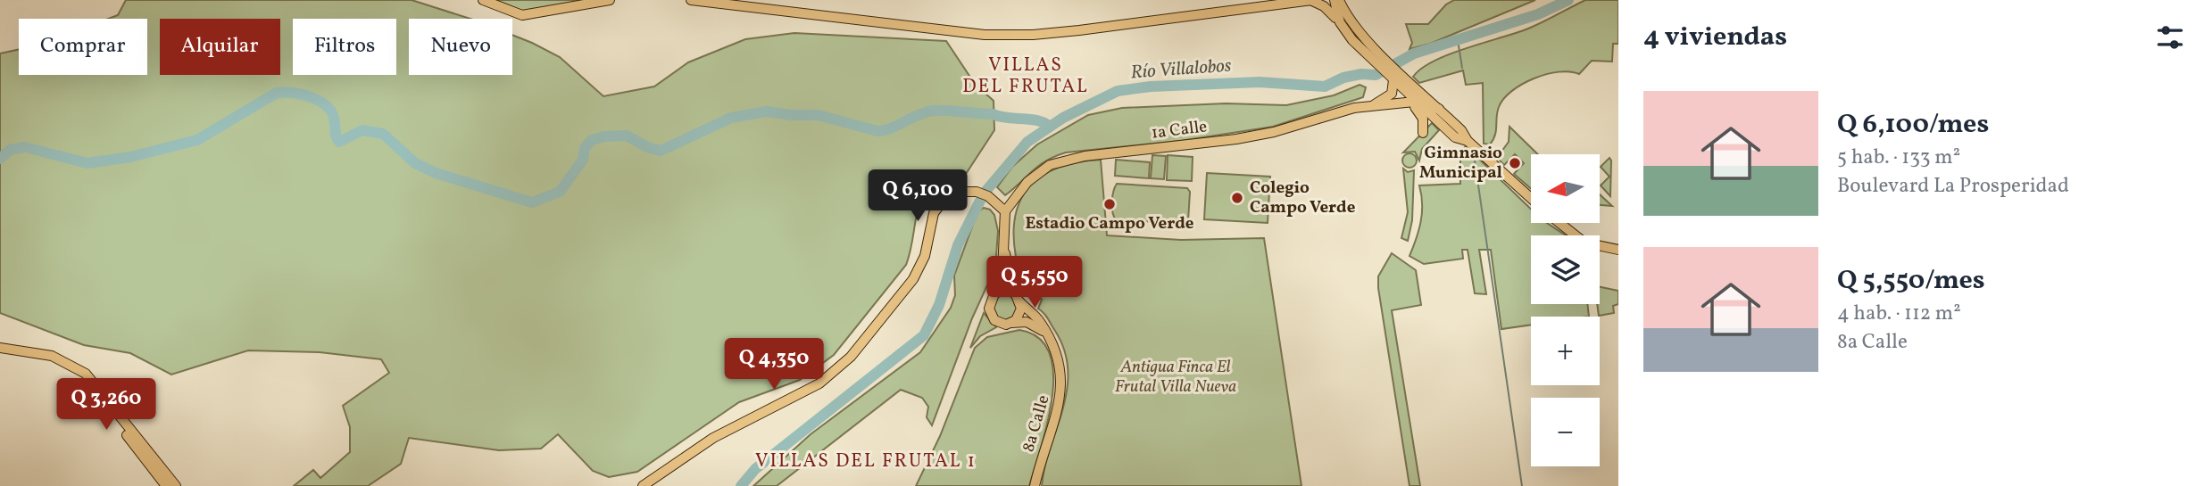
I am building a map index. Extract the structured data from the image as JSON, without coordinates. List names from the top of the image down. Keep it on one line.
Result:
{"streets":{"main road":["1a Calle","8a Calle"]},"districts":["VILLAS DEL FRUTAL","VILLAS DEL FRUTAL 1"],"water":["Río Villalobos"],"parks":["Antigua Finca El Frutal Villa Nueva"],"places":["Gimnasio Municipal","Colegio Campo Verde","Estadio Campo Verde"],"north":"left","page":{"heading":"4 viviendas","chip":["Comprar","Alquilar","Filtros","Nuevo"],"list":[{"name":"Q 6,100/mes","note":"5 hab. · 133 m² · Boulevard La Prosperidad"},{"name":"Q 5,550/mes","note":"4 hab. · 112 m² · 8a Calle"}],"map_buttons":["+","−"],"price":["Q 6,100","Q 5,550","Q 4,350","Q 3,260"]}}
